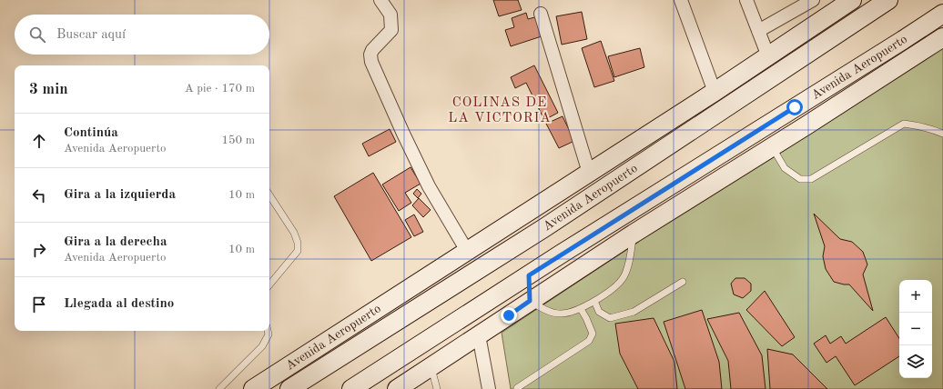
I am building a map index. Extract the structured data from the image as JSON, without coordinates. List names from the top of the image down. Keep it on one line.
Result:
{"streets":{"main road":["Avenida Aeropuerto"]},"districts":["COLINAS DE LA VICTORIA"],"page":{"search":"Buscar aquí","heading":["3 min","A pie · 170 m"],"list":[["Continúa","Avenida Aeropuerto","150 m"],["Gira a la izquierda","10 m"],["Gira a la derecha","Avenida Aeropuerto","10 m"],"Llegada al destino"],"map_buttons":["+","−"]}}
